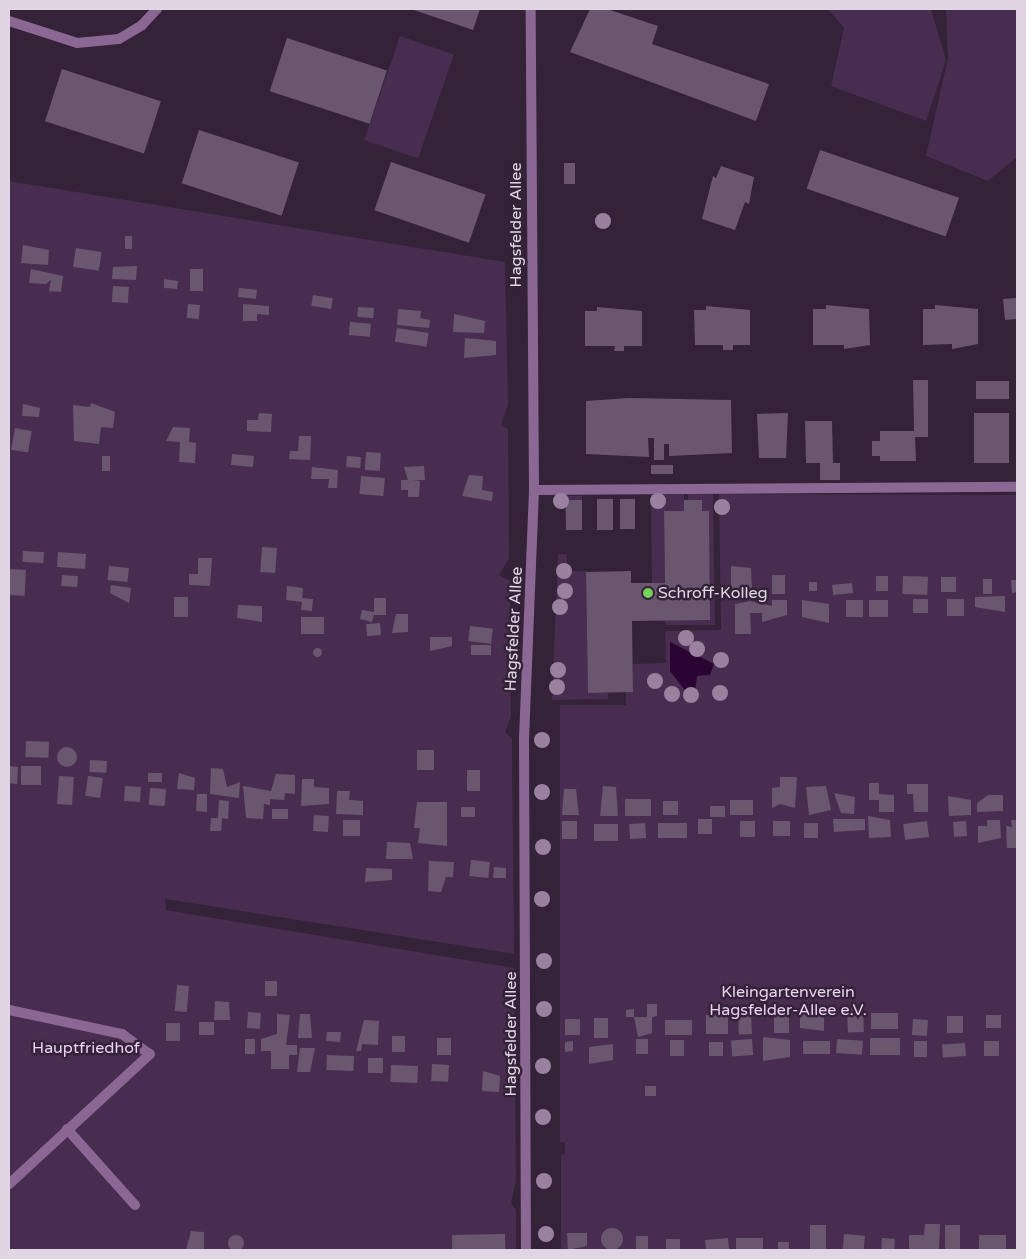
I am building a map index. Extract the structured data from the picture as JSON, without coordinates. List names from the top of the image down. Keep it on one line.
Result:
{"streets":{"street":["Hagsfelder Allee"]},"parks":["Kleingartenverein Hagsfelder-Allee e.V.","Hauptfriedhof"],"places":["Schroff-Kolleg"]}
